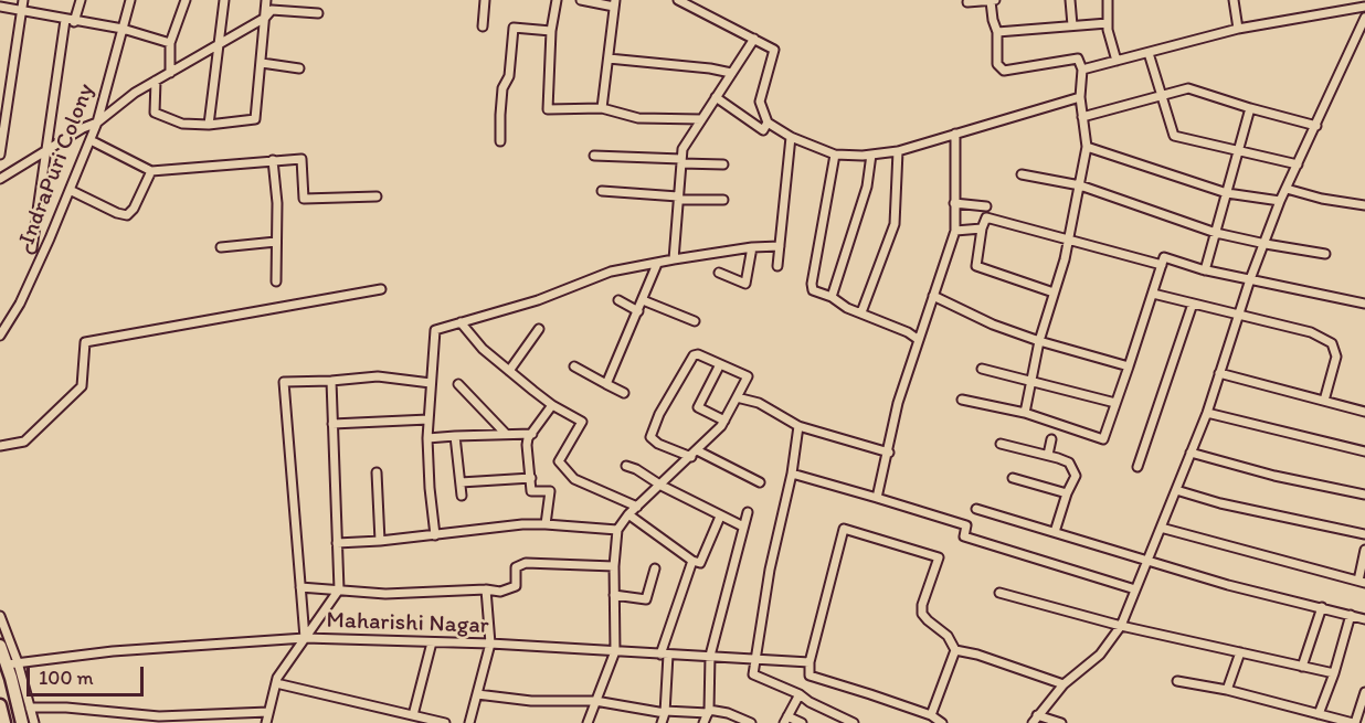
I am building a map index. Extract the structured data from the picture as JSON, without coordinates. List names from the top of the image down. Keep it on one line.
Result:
{"streets":{"street":["IndraPuri Colony","Maharishi Nagar"]},"scale_bar":"100 m"}
